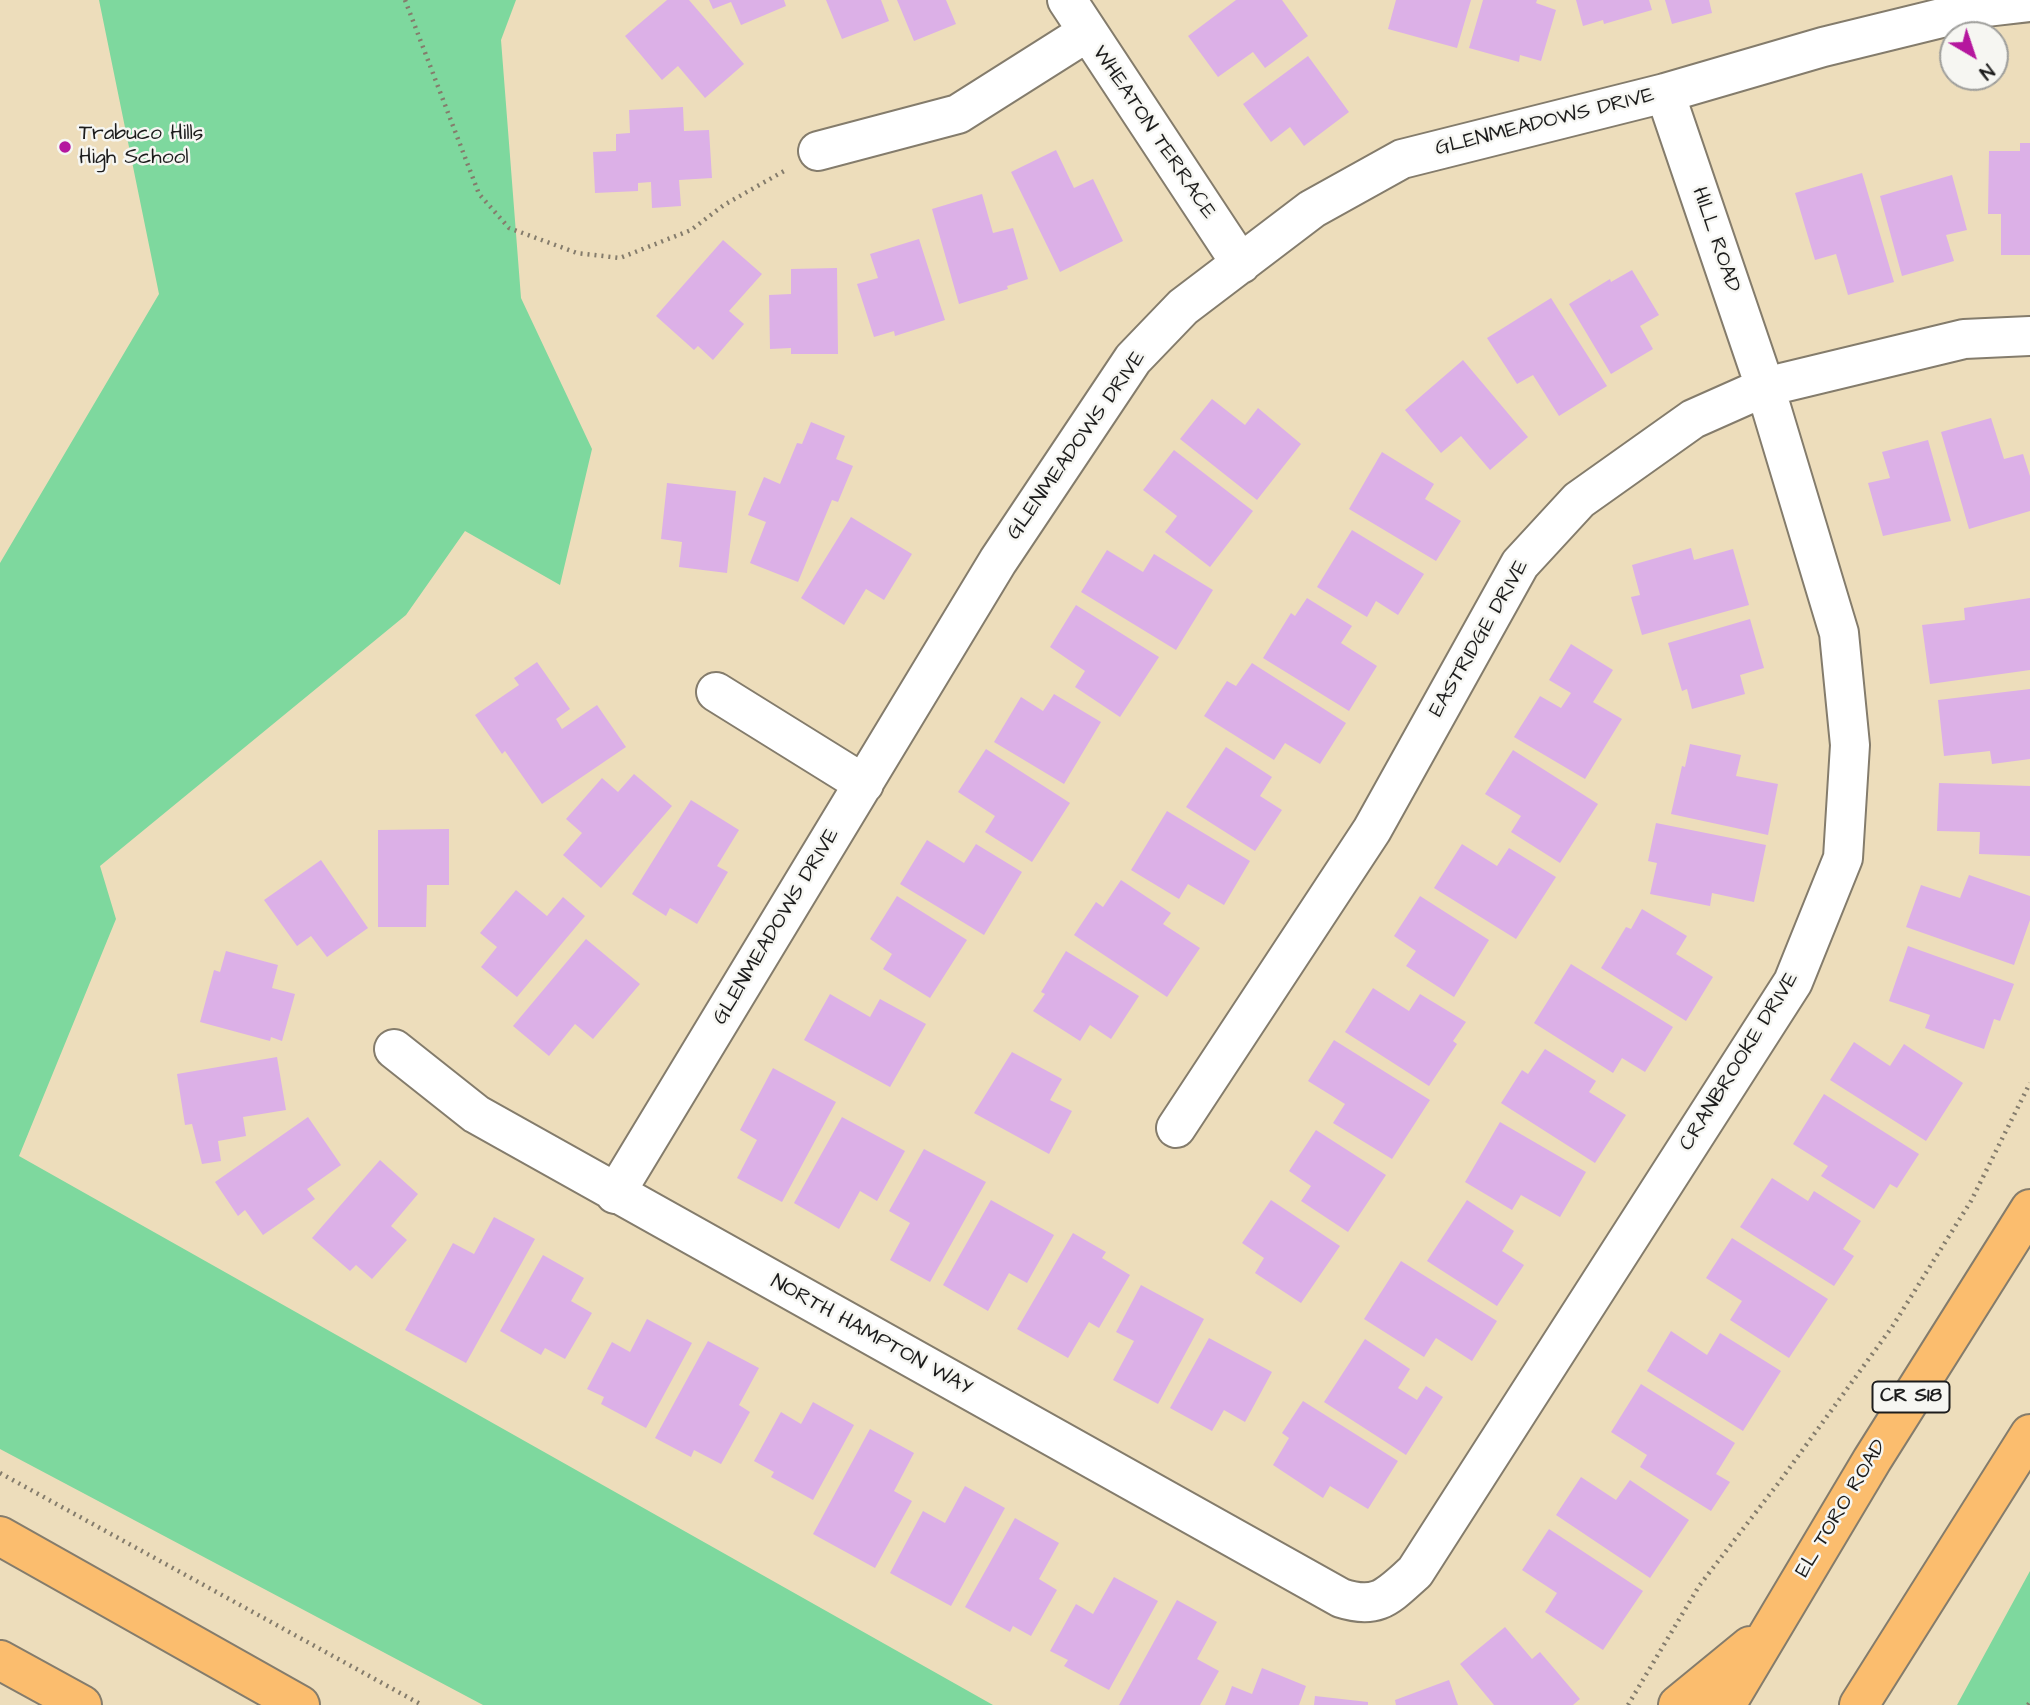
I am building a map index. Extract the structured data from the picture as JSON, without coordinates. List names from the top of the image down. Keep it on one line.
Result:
{"streets":{"main road":["CR S18","EL TORO ROAD"],"street":["GLENMEADOWS DRIVE","WHEATON TERRACE","HILL ROAD","EASTRIDGE DRIVE","CRANBROOKE DRIVE","NORTH HAMPTON WAY"]},"crossings":[["GLENMEADOWS DRIVE","WHEATON TERRACE"],["GLENMEADOWS DRIVE","HILL ROAD"],["GLENMEADOWS DRIVE","NORTH HAMPTON WAY"],["HILL ROAD","EASTRIDGE DRIVE"],["HILL ROAD","CRANBROOKE DRIVE"],["EASTRIDGE DRIVE","CRANBROOKE DRIVE"],["CRANBROOKE DRIVE","NORTH HAMPTON WAY"]],"places":["Trabuco Hills High School"],"north":"bottom right"}
